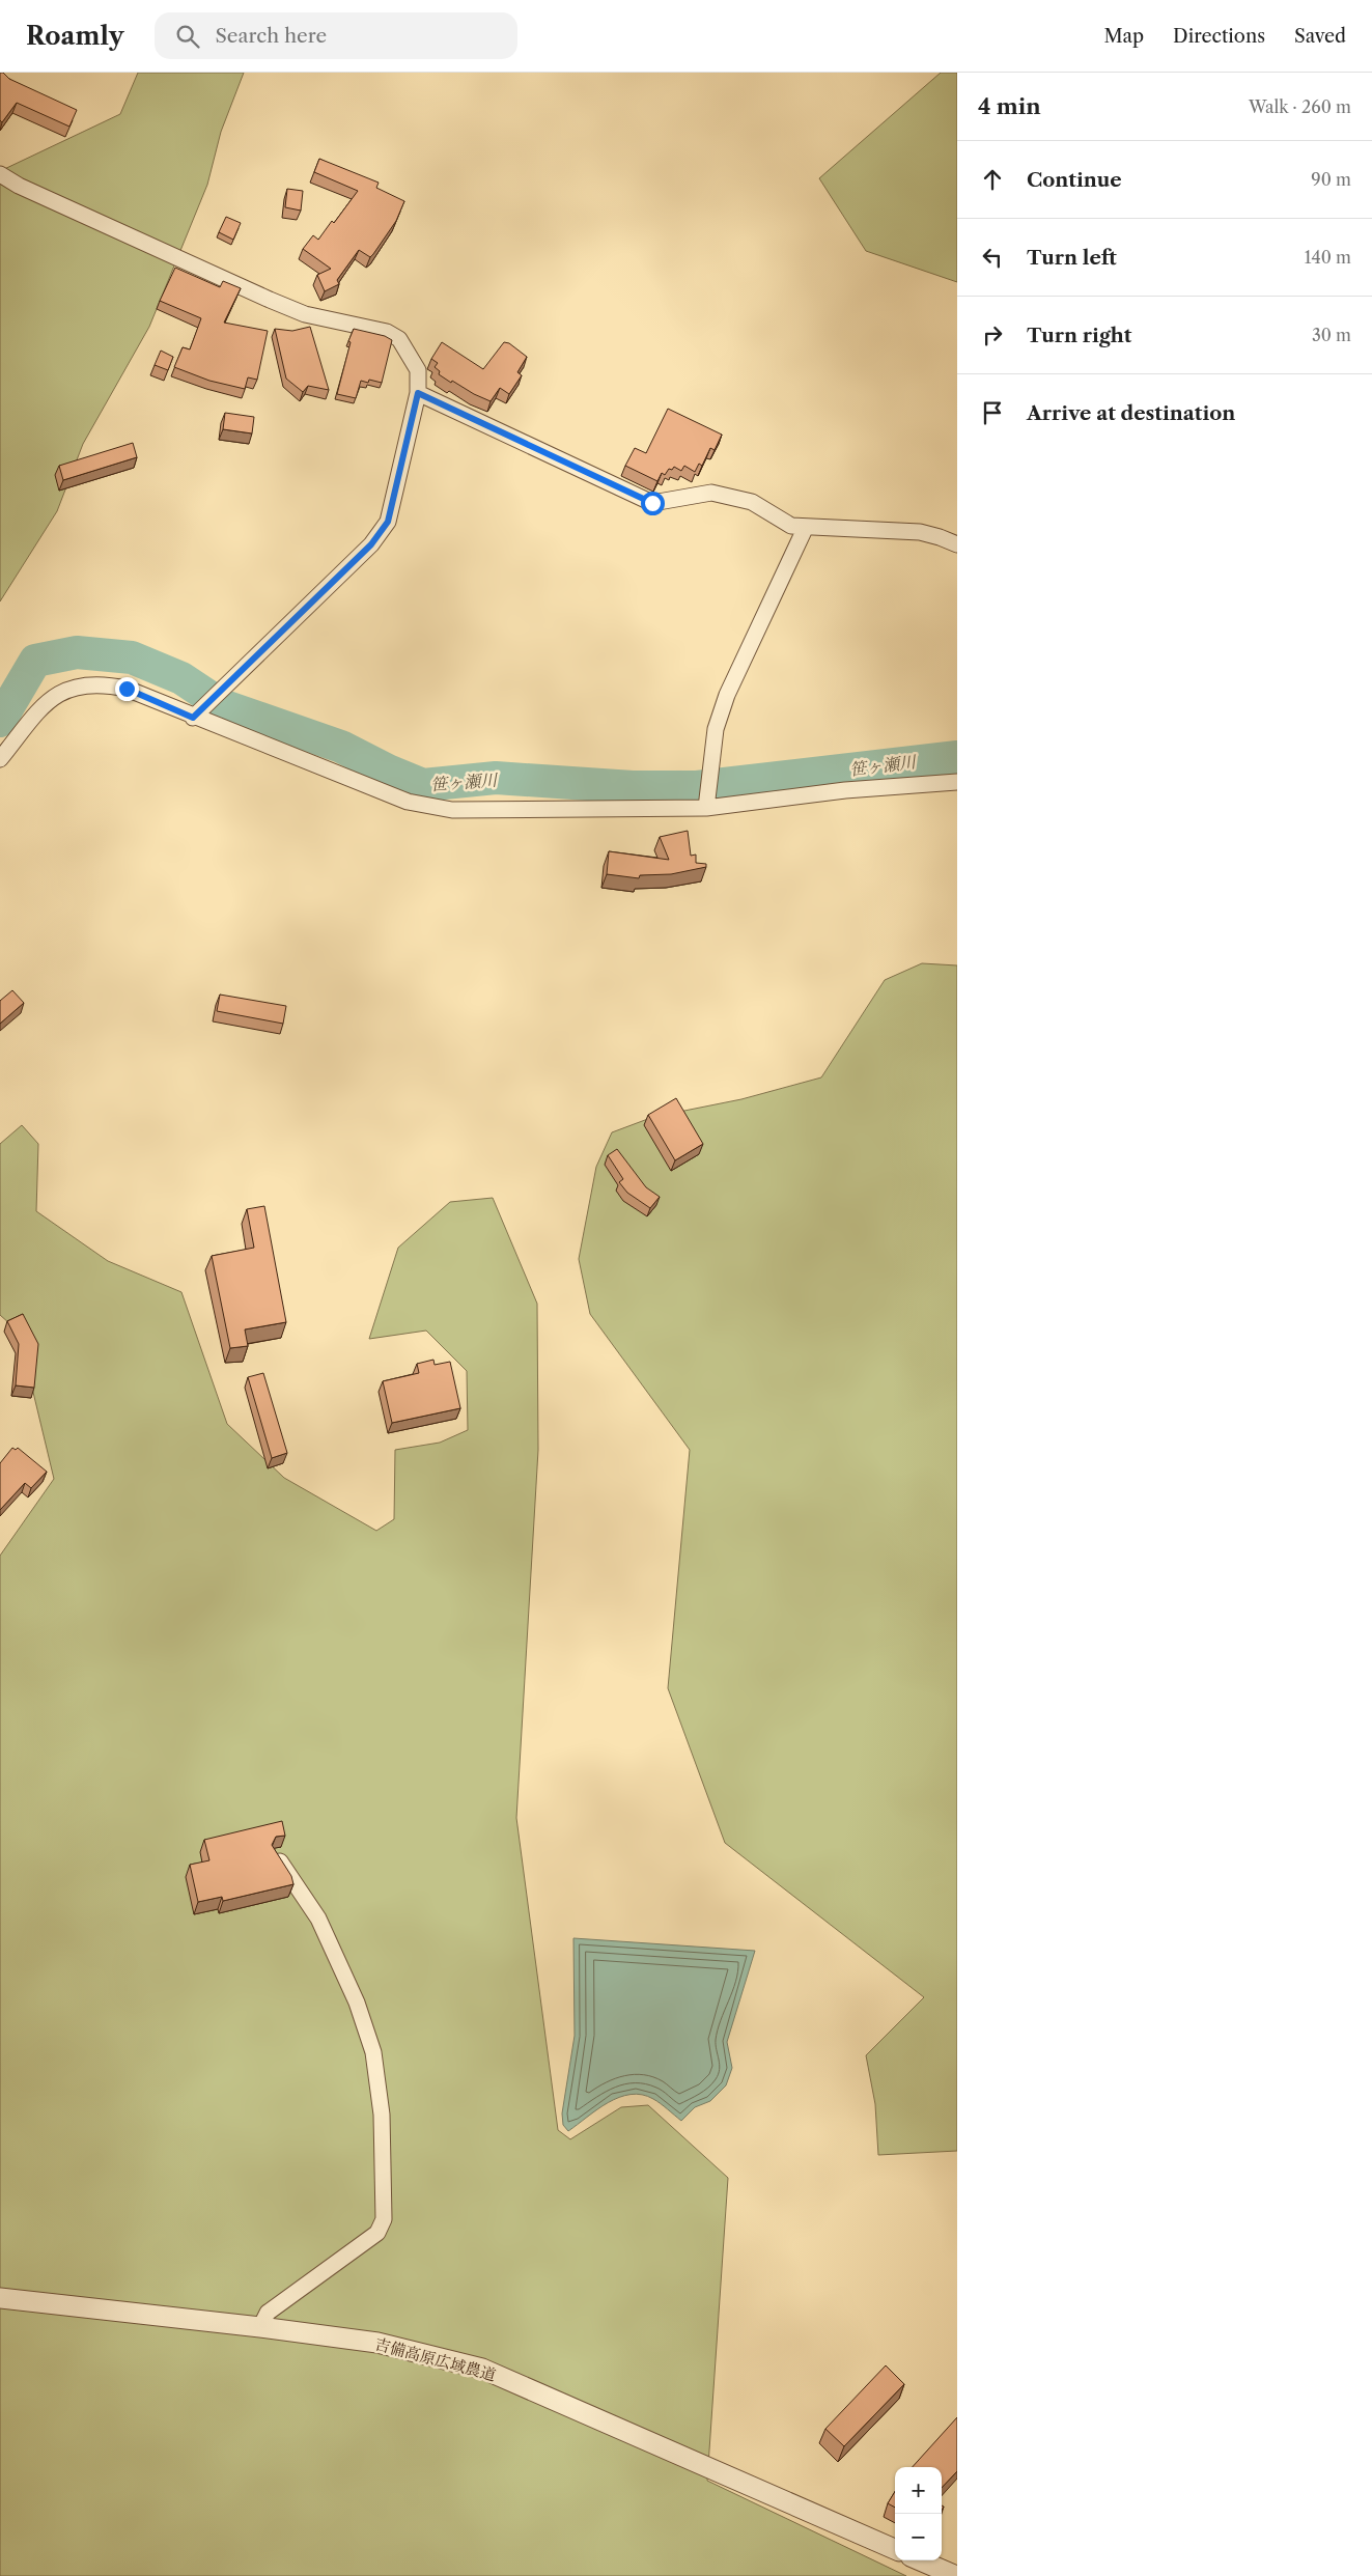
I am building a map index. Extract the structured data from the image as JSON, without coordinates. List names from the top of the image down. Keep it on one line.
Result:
{"streets":{"street":["吉備高原広域農道"]},"water":["笹ヶ瀬川"],"page":{"header":"Roamly","search":"Search here","nav":["Map","Directions","Saved"],"heading":["4 min","Walk · 260 m"],"list":[["Continue","90 m"],["Turn left","140 m"],["Turn right","30 m"],"Arrive at destination"],"map_buttons":["+","−"]}}
